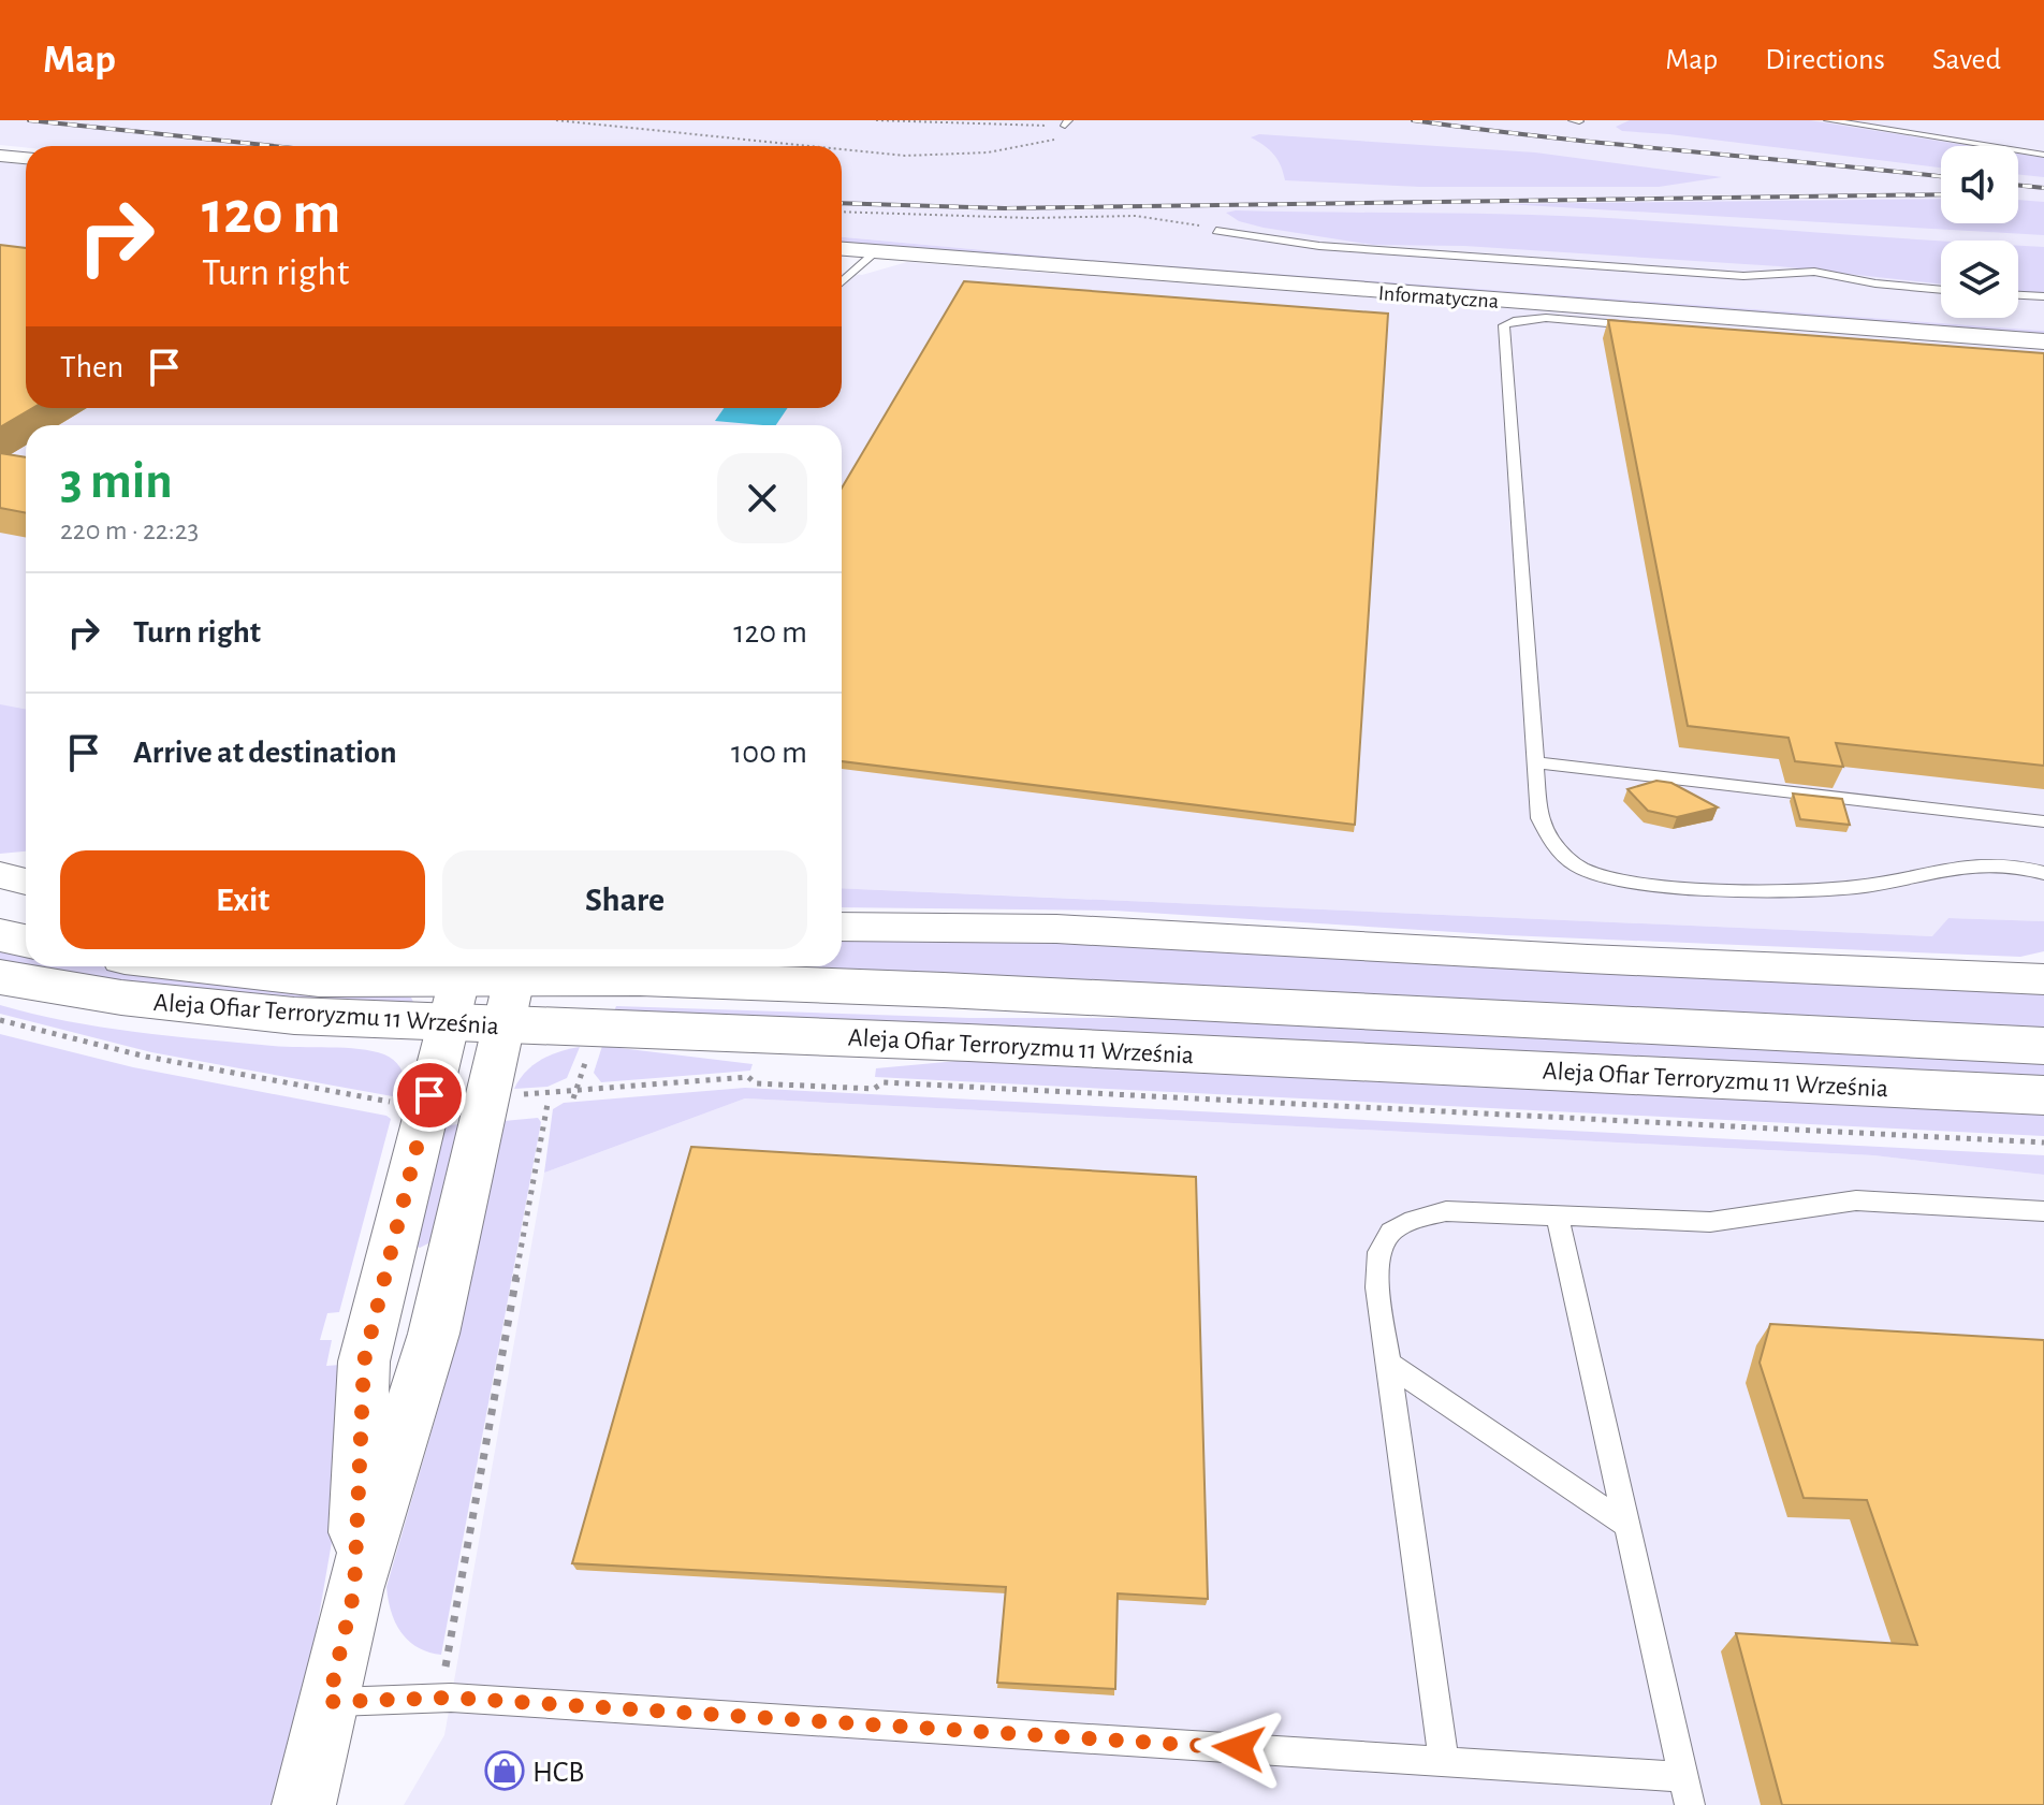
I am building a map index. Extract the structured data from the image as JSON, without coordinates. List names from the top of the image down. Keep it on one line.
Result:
{"streets":{"street":["Informatyczna","Aleja Ofiar Terroryzmu 11 Września"]},"places":{"shop":["HCB"]},"page":{"header":"Map","nav":["Map","Directions","Saved"],"turn":["120 m","Turn right"],"then":"Then","heading":["3 min","220 m · 22:23"],"list":[{"name":"Turn right","value":"120 m"},{"name":"Arrive at destination","value":"100 m"}],"buttons":["Exit","Share"]}}
